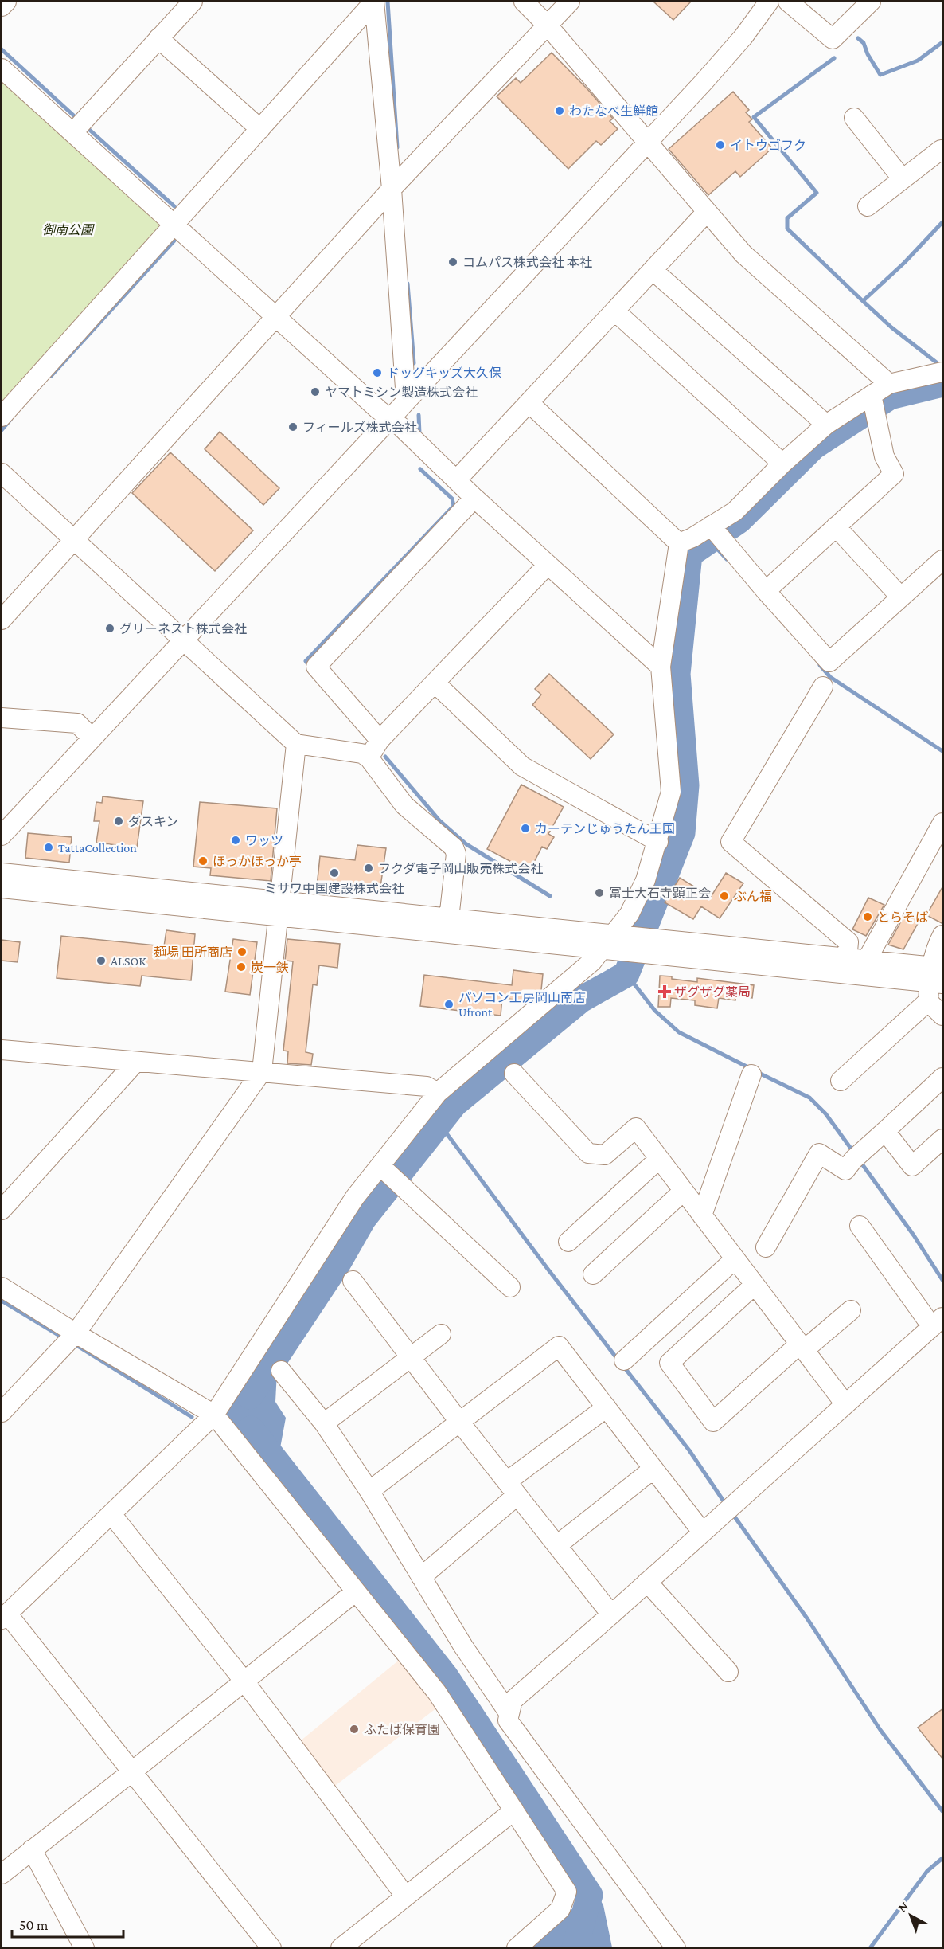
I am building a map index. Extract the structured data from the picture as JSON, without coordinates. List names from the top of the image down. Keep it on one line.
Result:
{"parks":["御南公園"],"places":{"other":["わたなべ生鮮館","イトウゴフク","コムパス株式会社 本社","ドッグキッズ大久保","ヤマトミシン製造株式会社","フィールズ株式会社","グリーネスト株式会社","ダスキン","カーテンじゅうたん王国","ワッツ","TattaCollection","ほっかほっか亭","フクダ電子岡山販売株式会社","ミサワ中国建設株式会社","冨士大石寺顕正会","ぶん福","とらそば","麺場 田所商店","ALSOK","炭一鉄","パソコン工房岡山南店 Ufront","ふたば保育園"],"health":["ザグザグ薬局"]},"scale_bar":"50 m","north":"top left"}
